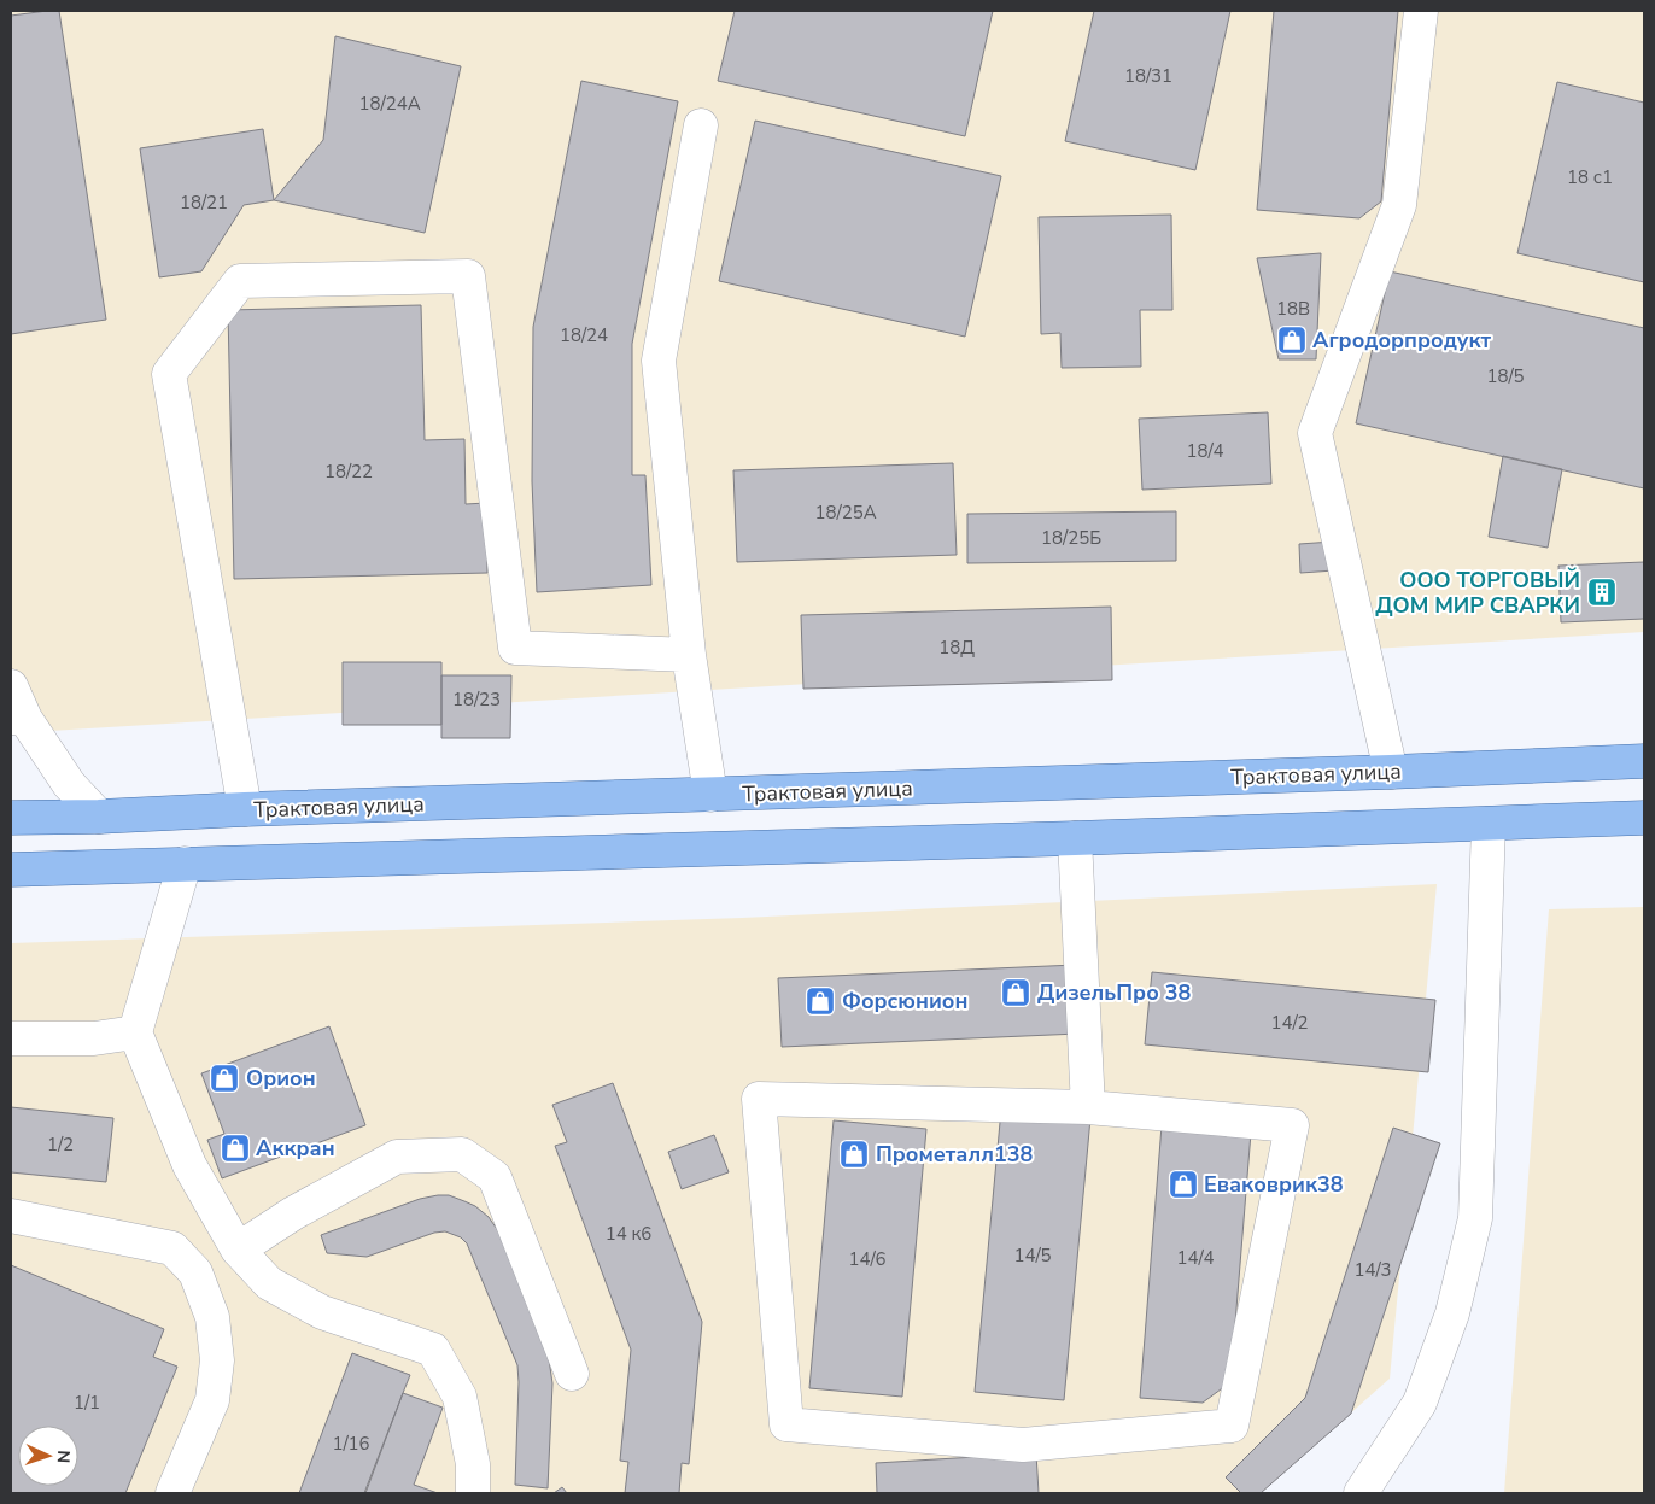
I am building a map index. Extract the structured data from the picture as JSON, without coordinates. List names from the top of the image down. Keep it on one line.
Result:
{"streets":{"main road":["Трактовая улица"]},"places":{"shop":["Агродорпродукт","ДизельПро 38","Форсюнион","Орион","Аккран","Прометалл138","Еваковрик38"],"building":["ООО ТОРГОВЫЙ ДОМ МИР СВАРКИ"]},"house_numbers":["18/31","18/24А","18 с1","18/21","18В","18/24","18/5","18/4","18/22","18/25А","18/25Б","18Д","18/23","14/2","1/2","14 к6","14/5","14/4","14/6","14/3","1/1","1/16"],"north":"right"}
